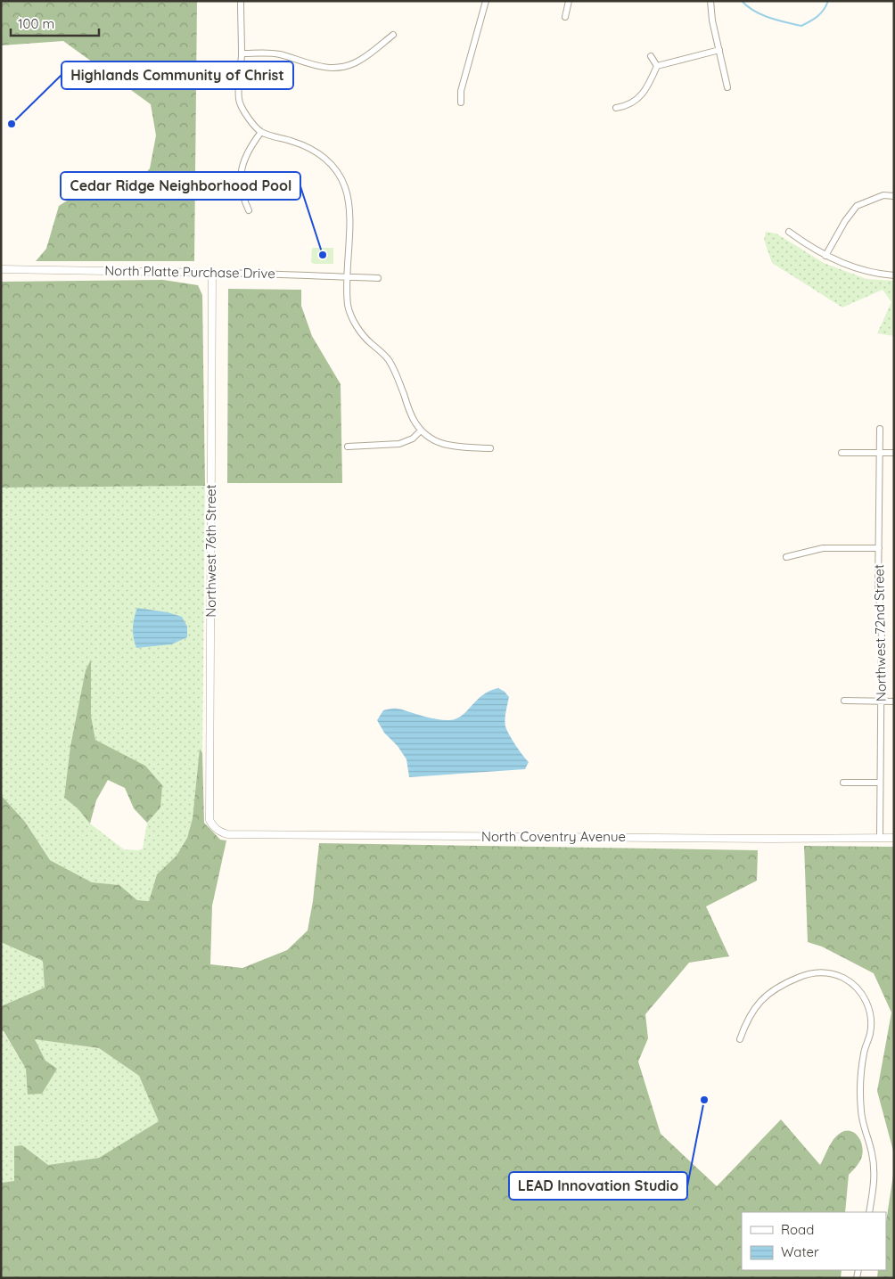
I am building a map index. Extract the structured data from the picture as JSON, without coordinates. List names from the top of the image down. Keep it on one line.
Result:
{"streets":{"street":["North Platte Purchase Drive","Northwest 76th Street","Northwest 72nd Street","North Coventry Avenue"]},"crossings":[["North Platte Purchase Drive","Northwest 76th Street"],["Northwest 76th Street","North Coventry Avenue"],["Northwest 72nd Street","North Coventry Avenue"]],"places":["Highlands Community of Christ","Cedar Ridge Neighborhood Pool","LEAD Innovation Studio"],"legend":["Road","Water"],"scale_bar":"100 m"}
